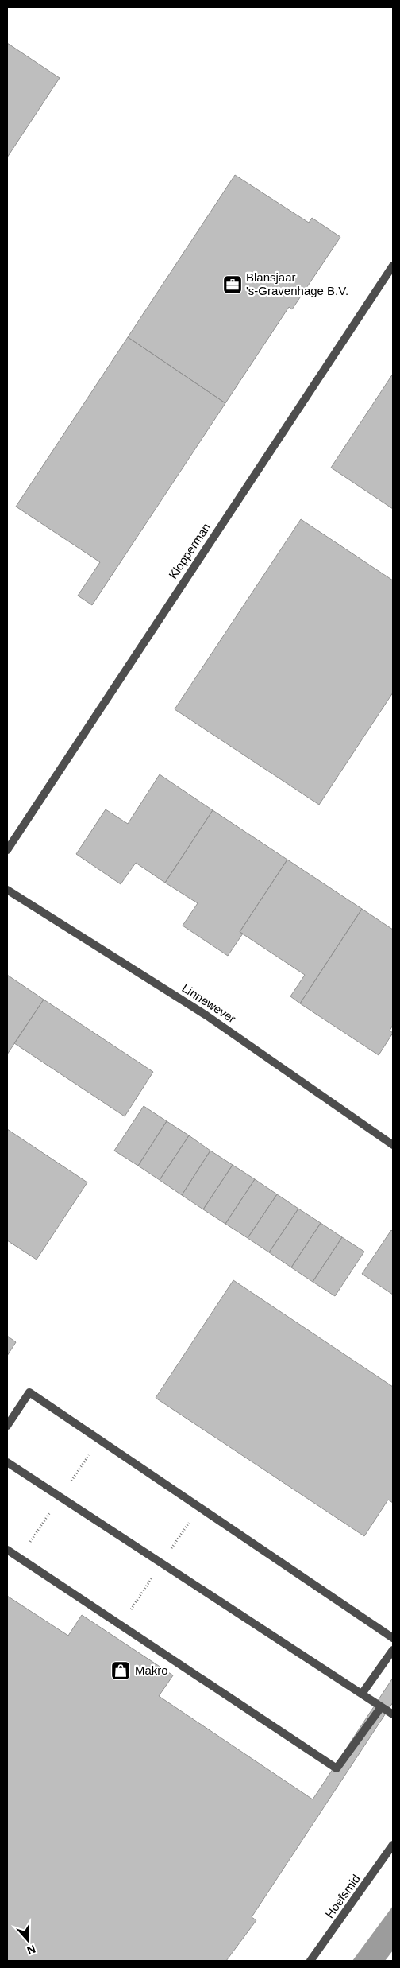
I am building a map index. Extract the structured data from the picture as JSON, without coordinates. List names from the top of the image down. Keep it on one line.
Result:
{"streets":{"street":["Klopperman","Linnewever","Hoefsmid"]},"places":{"office":["Blansjaar 's-Gravenhage B.V."],"shop":["Makro"]},"north":"bottom"}
